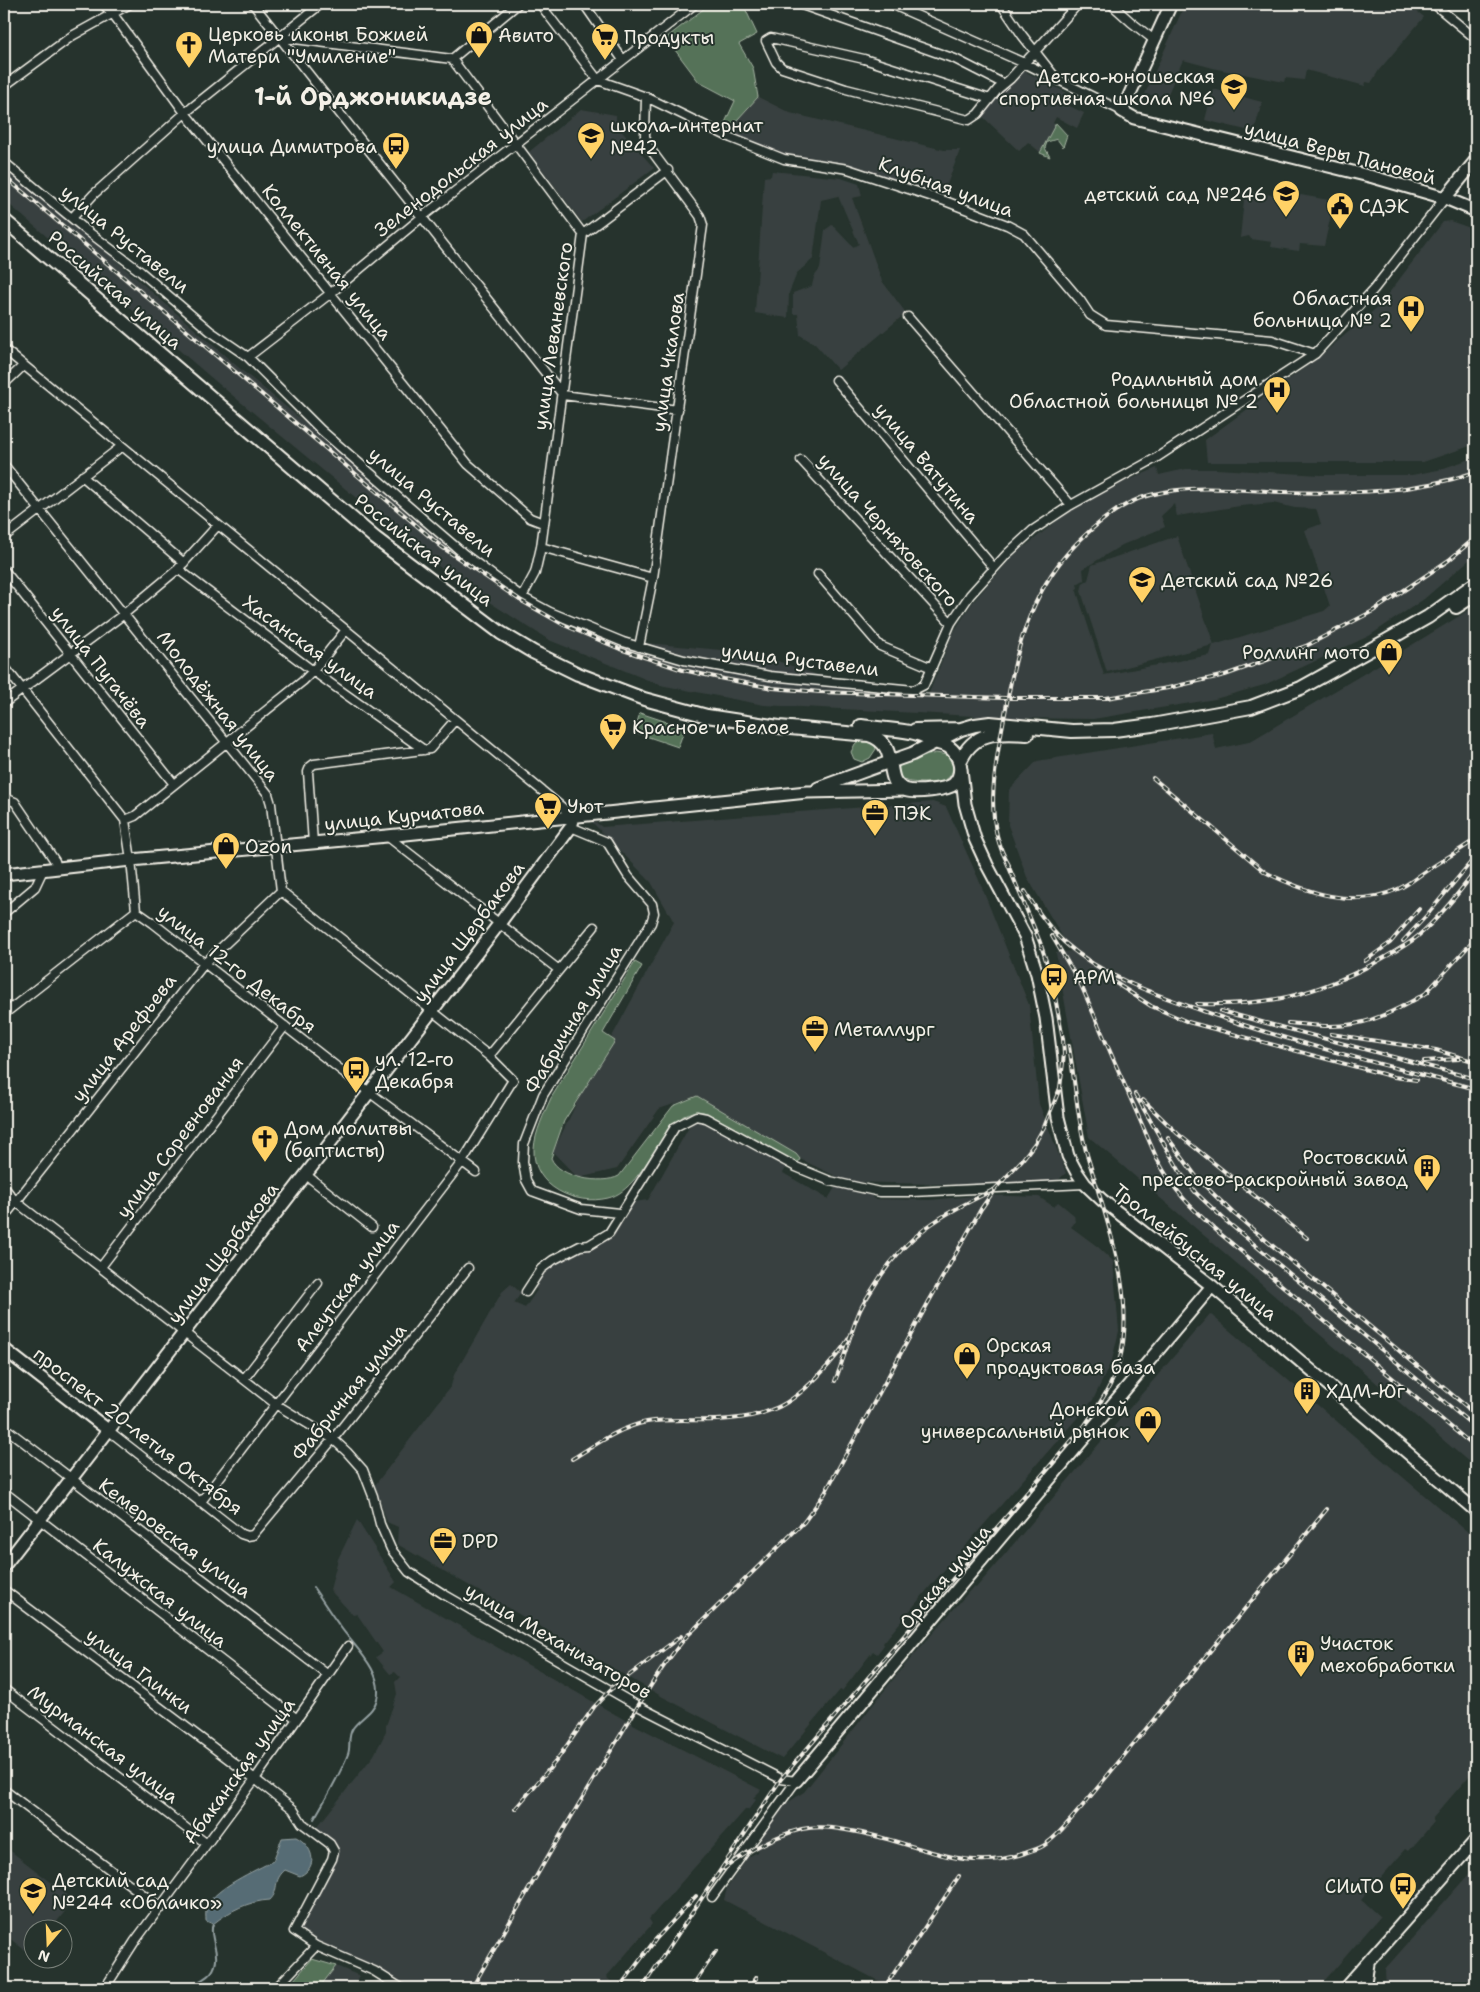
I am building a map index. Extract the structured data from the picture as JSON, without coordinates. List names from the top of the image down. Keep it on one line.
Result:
{"streets":{"main road":["Российская улица"],"street":["улица Веры Пановой","Зеленодольская улица","Клубная улица","улица Руставели","Коллективная улица","улица Леваневского","улица Чкалова","улица Ватутина","улица Черняховского","Хасанская улица","улица Пугачёва","Молодёжная улица","улица Курчатова","улица Щербакова","улица 12-го Декабря","Фабричная улица","улица Арефьева","улица Соревнования","Троллейбусная улица","Алеутская улица","проспект 20-летия Октября","Кемеровская улица","Орская улица","Калужская улица","улица Механизаторов","улица Глинки","Мурманская улица","Абаканская улица"]},"crossings":[["Зеленодольская улица","Клубная улица"],["Зеленодольская улица","улица Руставели"],["Зеленодольская улица","Коллективная улица"],["Зеленодольская улица","улица Леваневского"],["Клубная улица","улица Чкалова"],["улица Руставели","улица Леваневского"],["улица Руставели","улица Чкалова"],["Коллективная улица","улица Леваневского"],["Российская улица","улица Курчатова"],["Российская улица","Троллейбусная улица"],["Молодёжная улица","улица Курчатова"],["Молодёжная улица","улица Арефьева"],["улица Курчатова","улица Щербакова"],["улица Курчатова","улица 12-го Декабря"],["улица Курчатова","Фабричная улица"],["улица Курчатова","Троллейбусная улица"],["улица Щербакова","улица 12-го Декабря"],["улица Щербакова","Фабричная улица"],["улица Щербакова","проспект 20-летия Октября"],["улица Щербакова","Кемеровская улица"],["улица Щербакова","Калужская улица"],["улица 12-го Декабря","улица Арефьева"],["улица 12-го Декабря","улица Соревнования"],["улица 12-го Декабря","Алеутская улица"],["Фабричная улица","проспект 20-летия Октября"],["Фабричная улица","улица Механизаторов"],["Троллейбусная улица","Орская улица"],["Алеутская улица","проспект 20-летия Октября"],["Кемеровская улица","Абаканская улица"],["Орская улица","улица Механизаторов"],["Калужская улица","Абаканская улица"],["улица Глинки","Абаканская улица"],["Мурманская улица","Абаканская улица"]],"districts":["1-й Орджоникидзе"],"places":{"shop":["Авито","Роллинг мото","Ozon","Орская продуктовая база","Донской универсальный рынок"],"supermarket":["Продукты","Красное и Белое","Уют"],"church":["Церковь иконы Божией Матери \"Умиление\"","Дом молитвы (баптисты)"],"school or university":["Детско-юношеская спортивная школа №6","школа-интернат №42","детский сад №246","Детский сад №26","Детский сад №244 «Облачко»"],"bus stop":["улица Димитрова","АРМ","ул. 12-го Декабря","СИиТО"],"public building":["СДЭК"],"hospital":["Областная больница № 2","Родильный дом Областной больницы № 2"],"office":["ПЭК","Металлург","DPD"],"building":["Ростовский прессово-раскройный завод","ХДМ-Юг","Участок мехобработки"]},"north":"bottom"}
